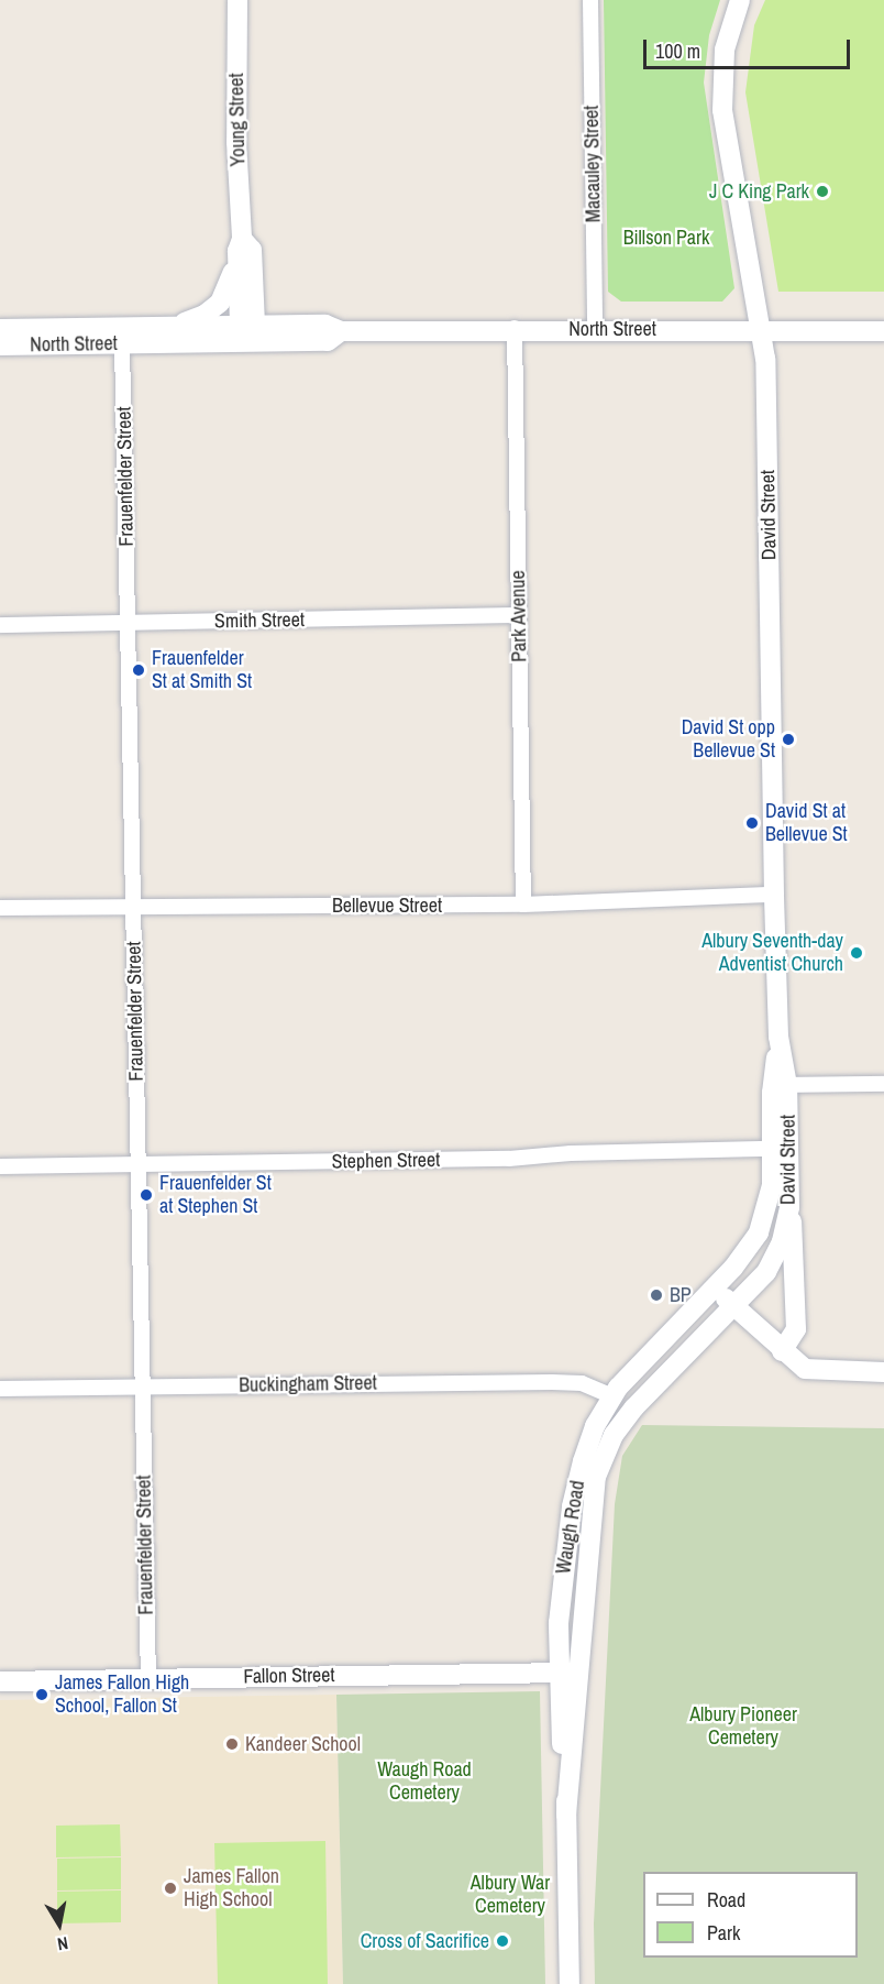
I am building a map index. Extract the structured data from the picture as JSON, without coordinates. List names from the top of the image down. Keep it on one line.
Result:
{"streets":{"main road":["Young Street","North Street","David Street","Waugh Road","Fallon Street"],"street":["Macauley Street","Frauenfelder Street","Park Avenue","Smith Street","Bellevue Street","Stephen Street","Buckingham Street"]},"crossings":[["Young Street","North Street"],["Macauley Street","North Street"],["North Street","Frauenfelder Street"],["North Street","David Street"],["North Street","Park Avenue"],["Frauenfelder Street","Smith Street"],["Frauenfelder Street","Bellevue Street"],["Frauenfelder Street","Stephen Street"],["Frauenfelder Street","Buckingham Street"],["Frauenfelder Street","Fallon Street"],["David Street","Bellevue Street"],["David Street","Stephen Street"],["David Street","Waugh Road"],["Park Avenue","Smith Street"],["Park Avenue","Bellevue Street"],["Buckingham Street","Waugh Road"],["Waugh Road","Fallon Street"]],"parks":["Billson Park","Albury Pioneer Cemetery","Waugh Road Cemetery","Albury War Cemetery"],"places":["J C King Park","Frauenfelder St at Smith St","David St opp Bellevue St","David St at Bellevue St","Albury Seventh-day Adventist Church","Frauenfelder St at Stephen St","BP","James Fallon High School, Fallon St","Kandeer School","James Fallon High School","Cross of Sacrifice"],"legend":["Road","Park"],"scale_bar":"100 m","north":"bottom"}
